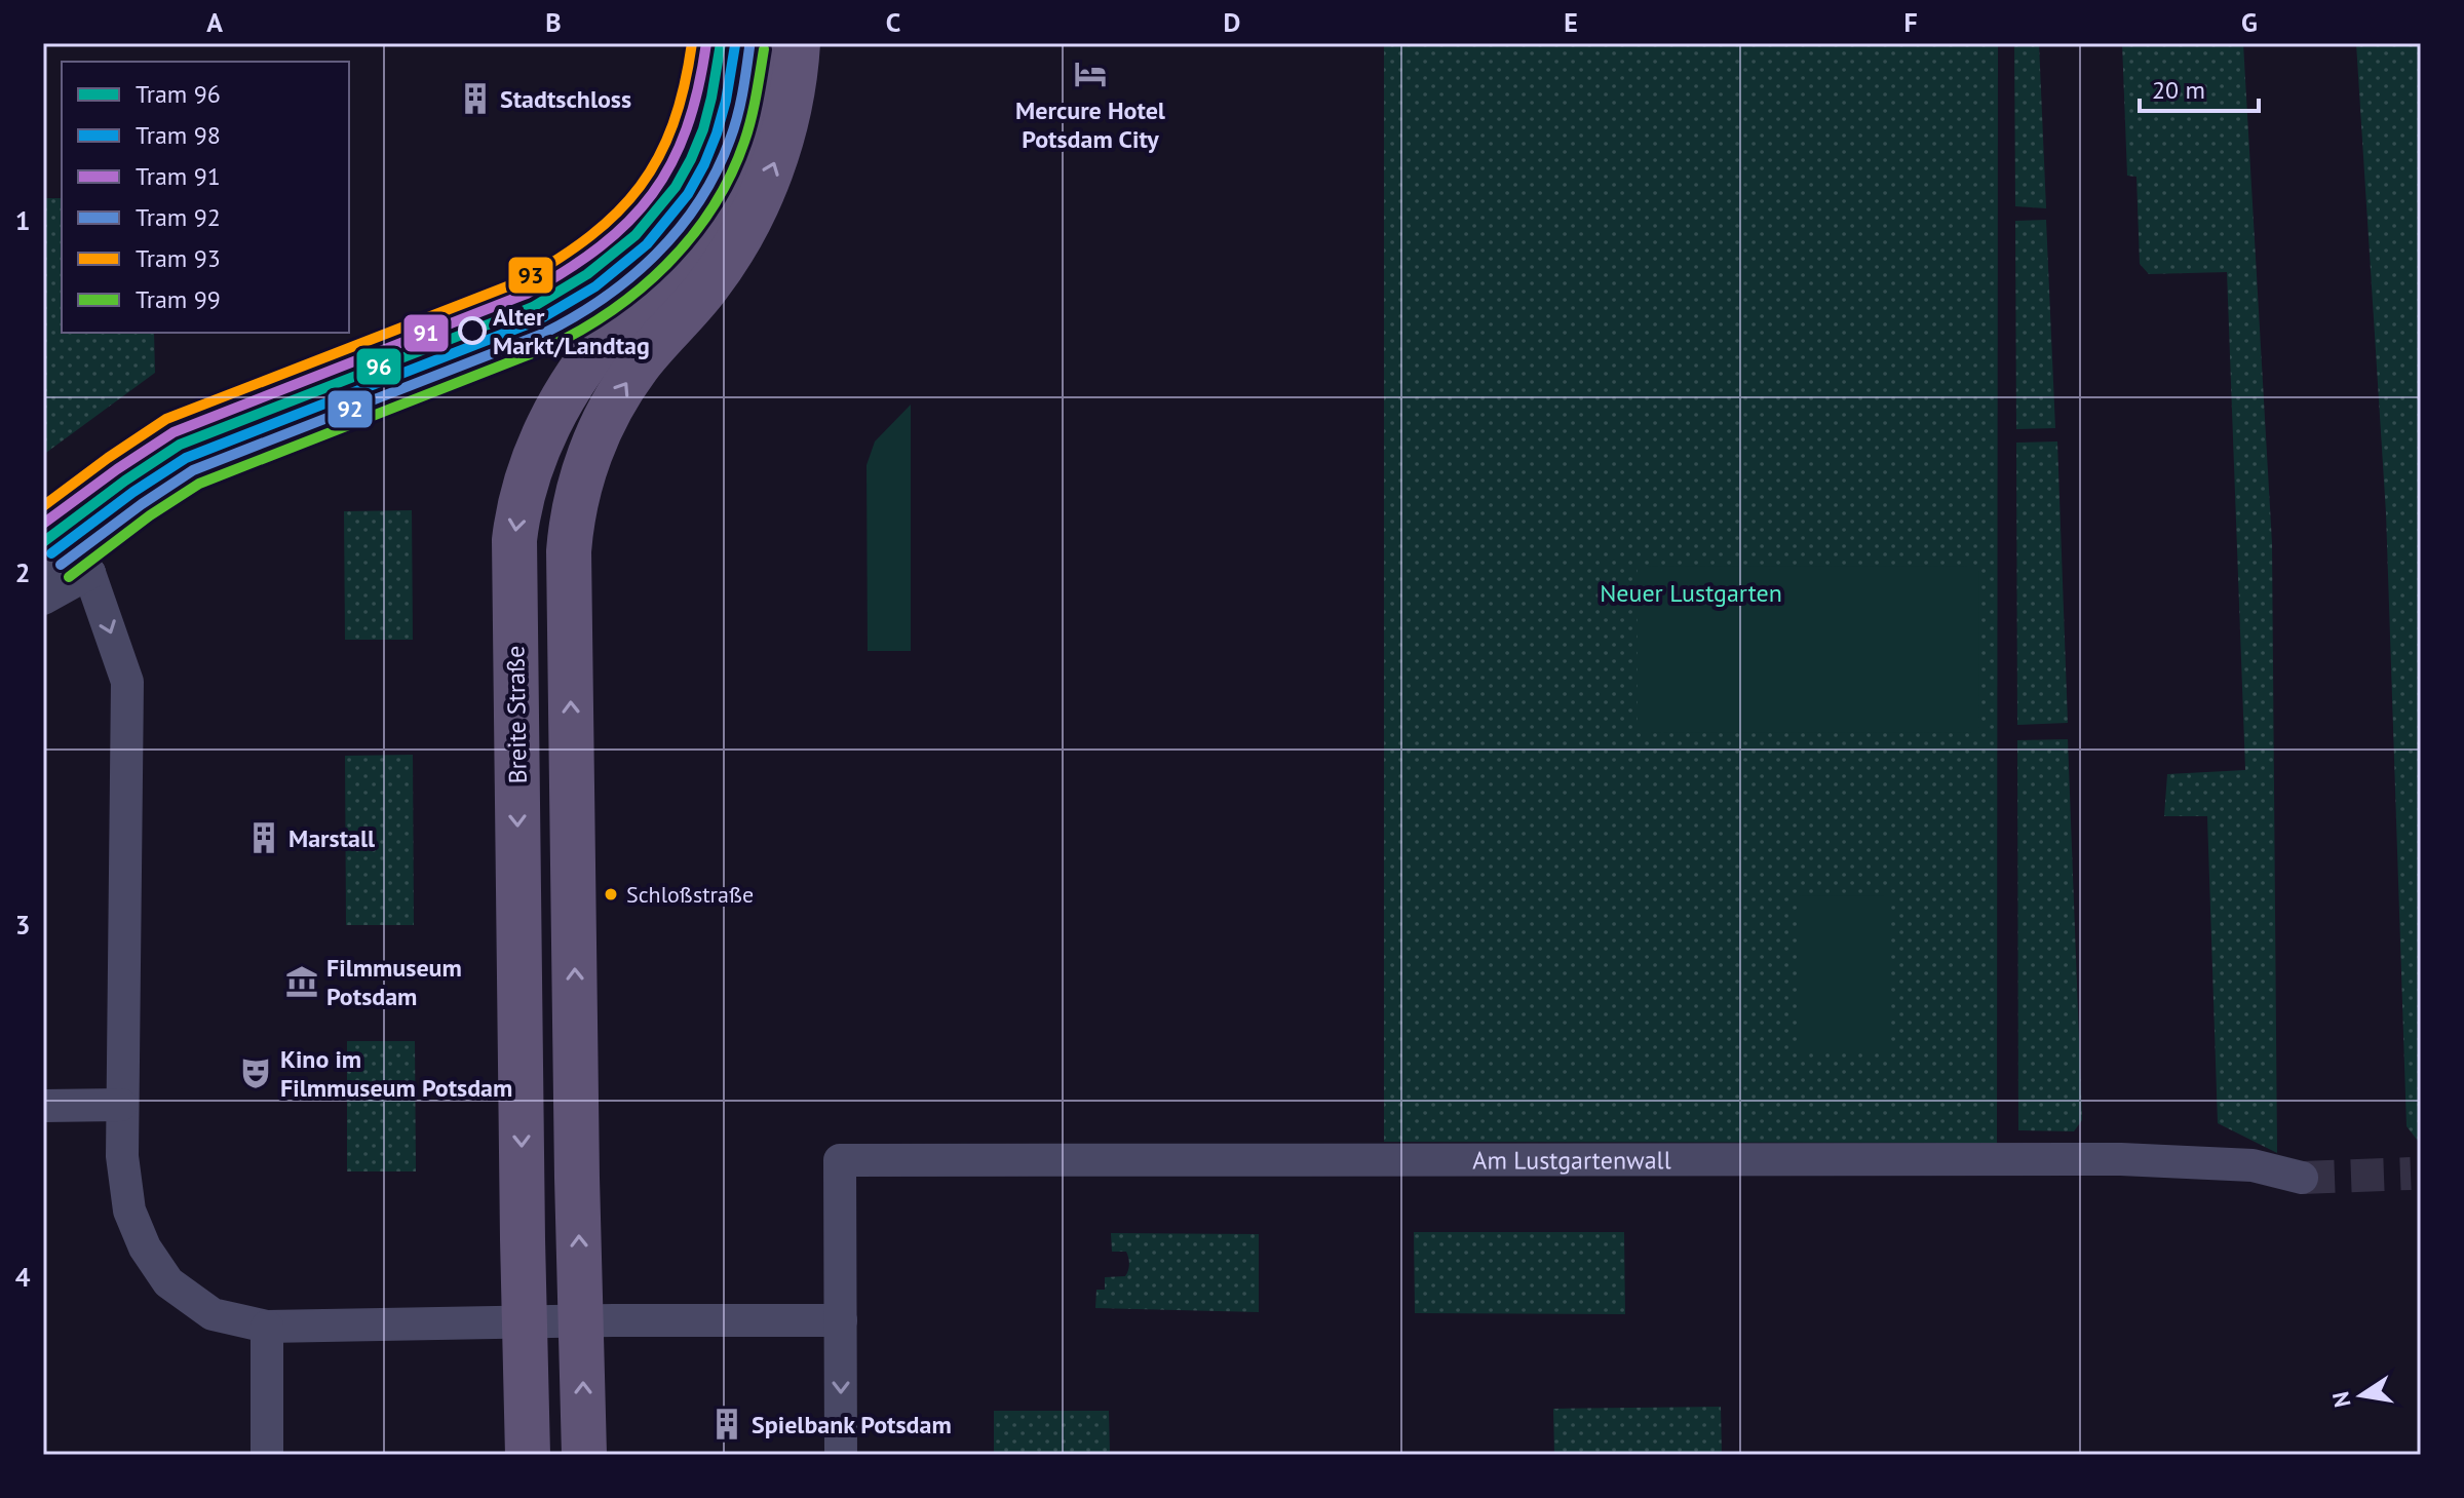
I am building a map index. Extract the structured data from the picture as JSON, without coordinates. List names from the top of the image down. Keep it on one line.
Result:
{"streets":{"main road":["Breite Straße"],"street":["Am Lustgartenwall"]},"parks":["Neuer Lustgarten"],"places":{"hotel":["Mercure Hotel Potsdam City"],"building":["Stadtschloss","Marstall","Spielbank Potsdam"],"other":["Alter Markt/Landtag","Schloßstraße"],"museum":["Filmmuseum Potsdam"],"theatre":["Kino im Filmmuseum Potsdam"]},"lines":["tram line 96","tram line 91","tram line 93","tram line 98","tram line 92","tram line 99"],"legend":["Tram 96","Tram 98","Tram 91","Tram 92","Tram 93","Tram 99"],"scale_bar":"20 m","north":"left","grid":{"columns":["A","B","C","D","E","F","G"],"rows":["1","2","3","4"]}}
